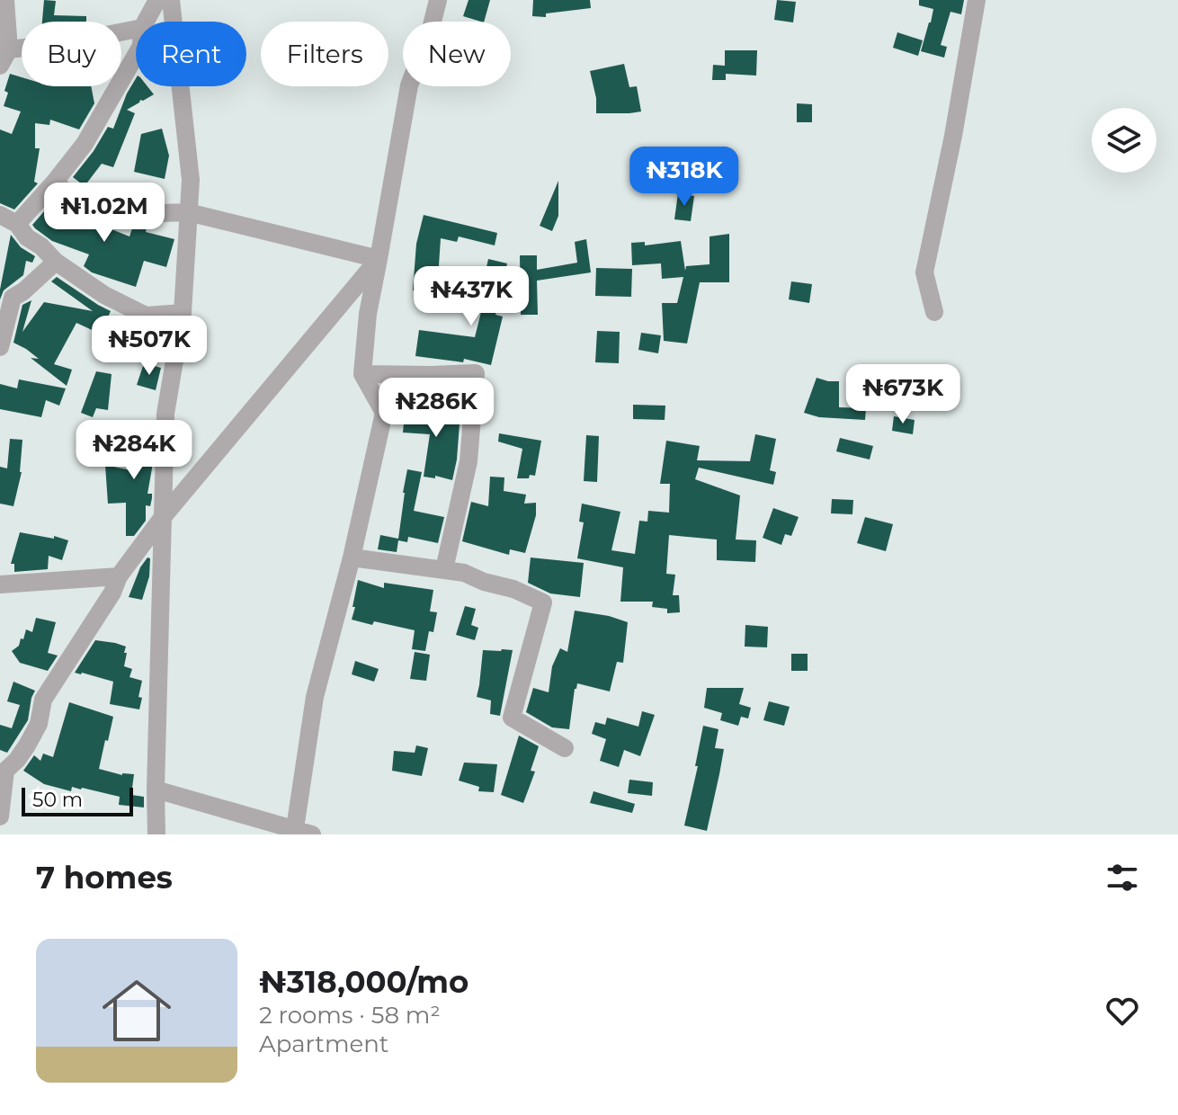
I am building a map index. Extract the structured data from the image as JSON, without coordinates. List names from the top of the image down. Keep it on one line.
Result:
{"scale_bar":"50 m","page":{"chip":["Buy","Rent","Filters","New"],"price":["₦318K","₦1.02M","₦437K","₦507K","₦673K","₦286K","₦284K"],"scale":"50 m","heading":"7 homes","list":[{"name":"₦318,000/mo","note":"2 rooms · 58 m² · Apartment"}]}}
